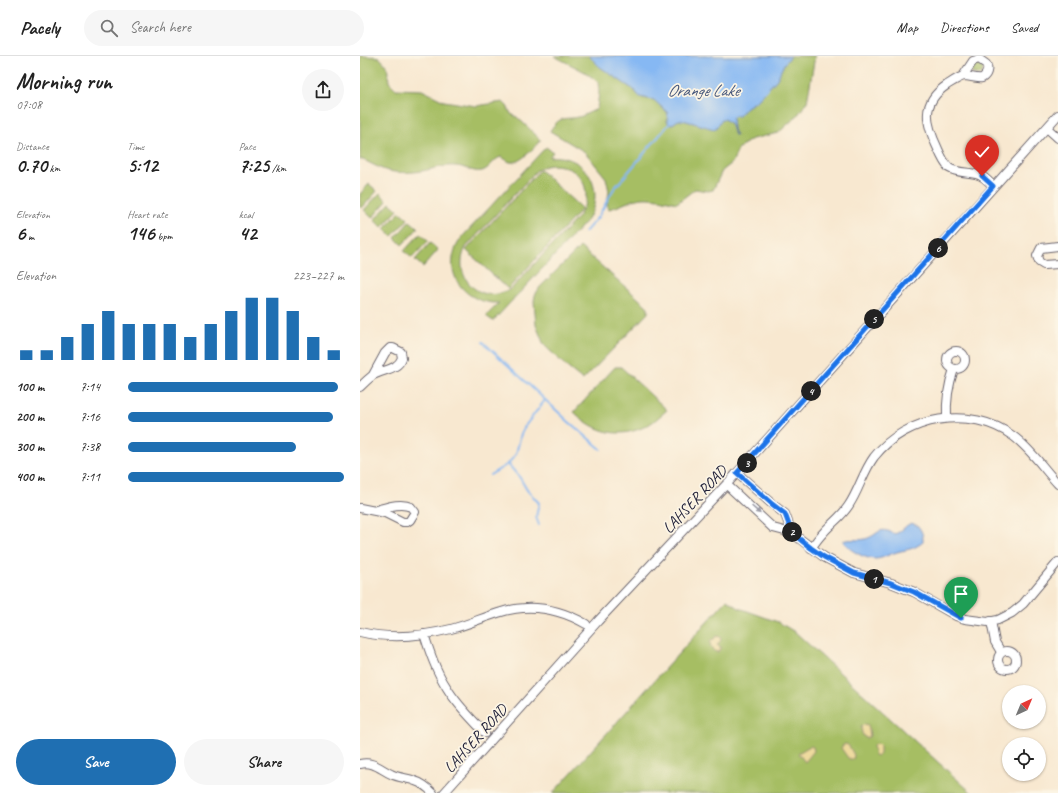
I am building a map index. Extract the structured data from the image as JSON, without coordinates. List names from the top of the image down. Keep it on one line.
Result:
{"streets":{"street":["LAHSER ROAD"]},"water":["Orange Lake"],"north":"top right","page":{"header":"Pacely","search":"Search here","nav":["Map","Directions","Saved"],"heading":["Morning run","07:08"],"stats":[["Distance","0.70 km"],["Time","5:12"],["Pace","7:25 /km"],["Elevation","6 m"],["Heart rate","146 bpm"],["kcal","42"]],"pins":["6","5","4","3","2","1"],"chart":["Elevation","223–227 m"],"list":[{"name":"100 m","note":"7:14"},{"name":"200 m","note":"7:16"},{"name":"300 m","note":"7:38"},{"name":"400 m","note":"7:11"}],"buttons":["Save","Share"]}}
